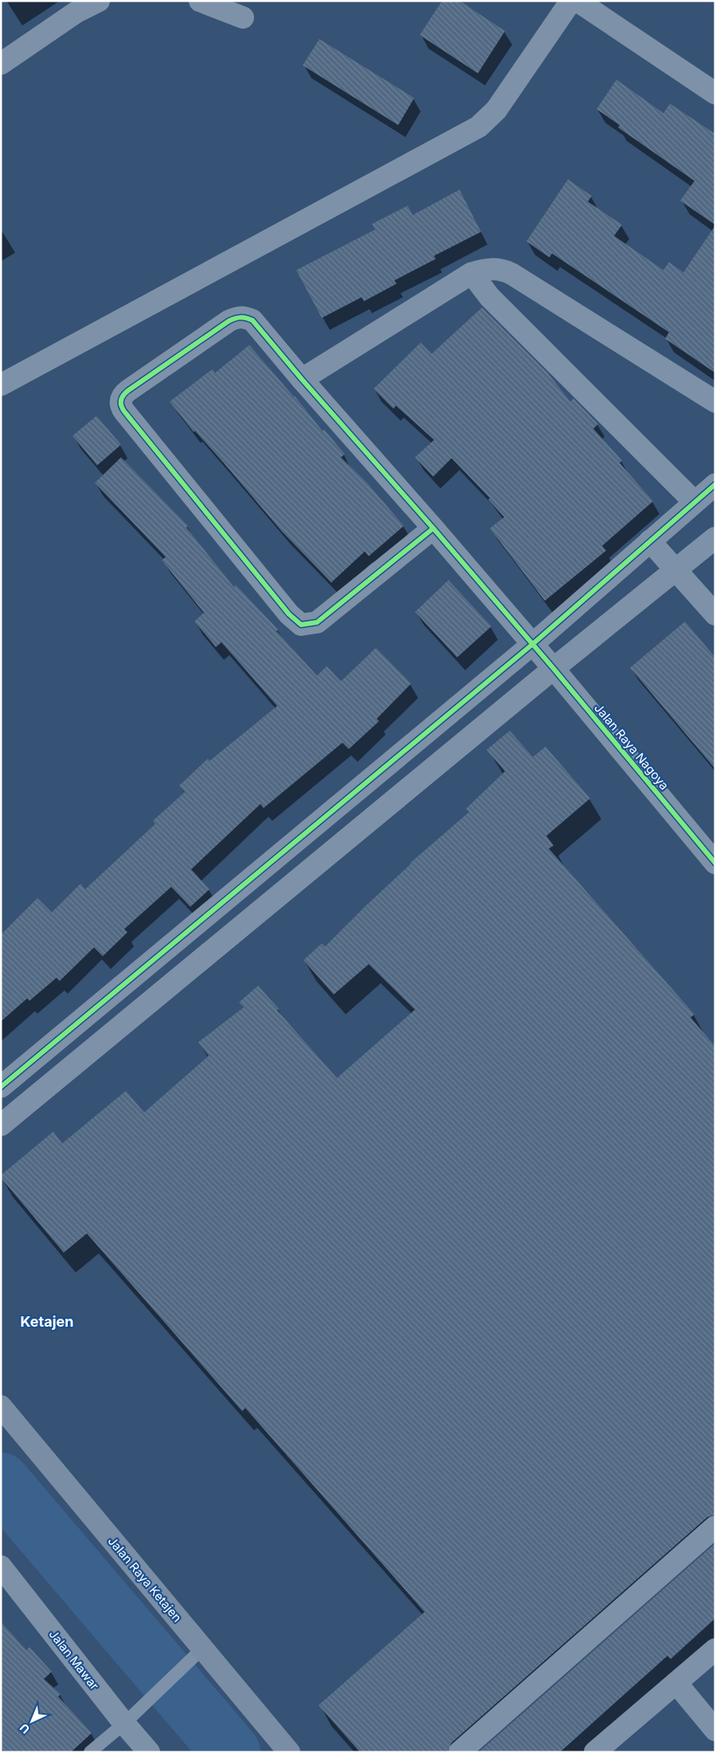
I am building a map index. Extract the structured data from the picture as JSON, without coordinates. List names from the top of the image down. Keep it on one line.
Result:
{"streets":{"street":["Jalan Raya Nagoya","Jalan Raya Ketajen","Jalan Mawar"]},"districts":["Ketajen"],"north":"bottom left"}
